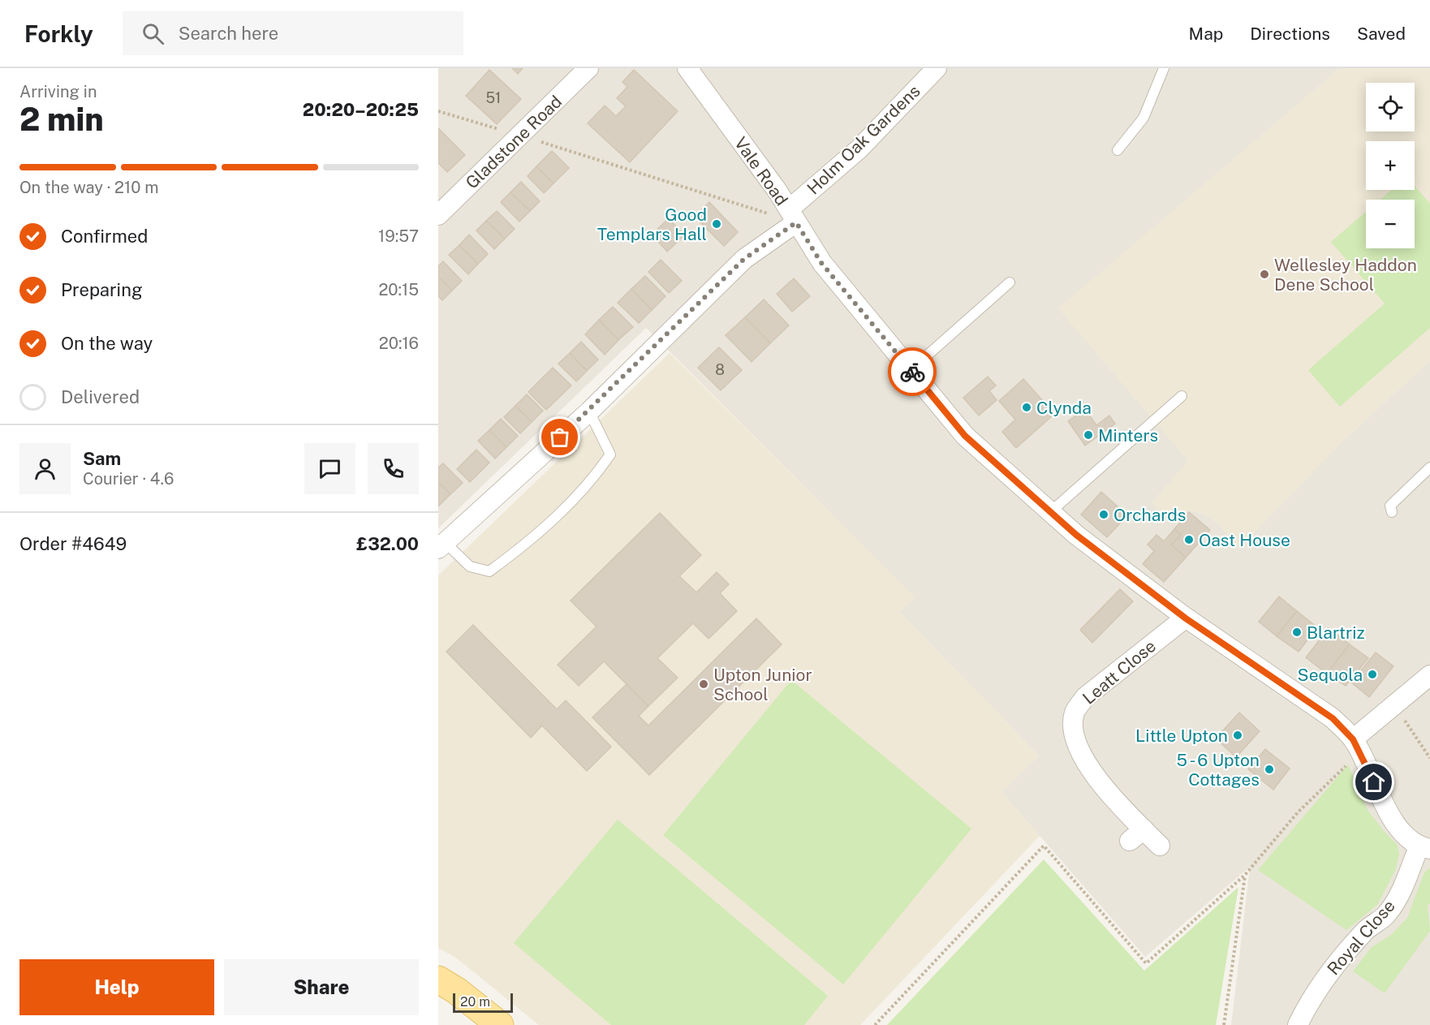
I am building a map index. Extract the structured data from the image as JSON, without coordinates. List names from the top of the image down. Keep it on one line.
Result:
{"streets":{"street":["Holm Oak Gardens","Gladstone Road","Vale Road","Leatt Close","Royal Close"]},"crossings":[["Holm Oak Gardens","Vale Road"],["Vale Road","Leatt Close"],["Vale Road","Royal Close"]],"places":["Good Templars Hall","Wellesley Haddon Dene School","Clynda","Minters","Orchards","Oast House","Blartriz","Sequola","Upton Junior School","Little Upton","5 - 6 Upton Cottages"],"house_numbers":["51","8"],"scale_bar":"20 m","page":{"header":"Forkly","search":"Search here","nav":["Map","Directions","Saved"],"heading":["2 min","Arriving in","20:20–20:25"],"panel":["Sam","Courier · 4.6","Order #4649","£32.00"],"map_buttons":["+","−"],"bar":"On the way · 210 m","list":[["Confirmed","19:57"],["Preparing","20:15"],["On the way","20:16"],"Delivered"],"buttons":["Help","Share"],"scale":"20 m"}}
